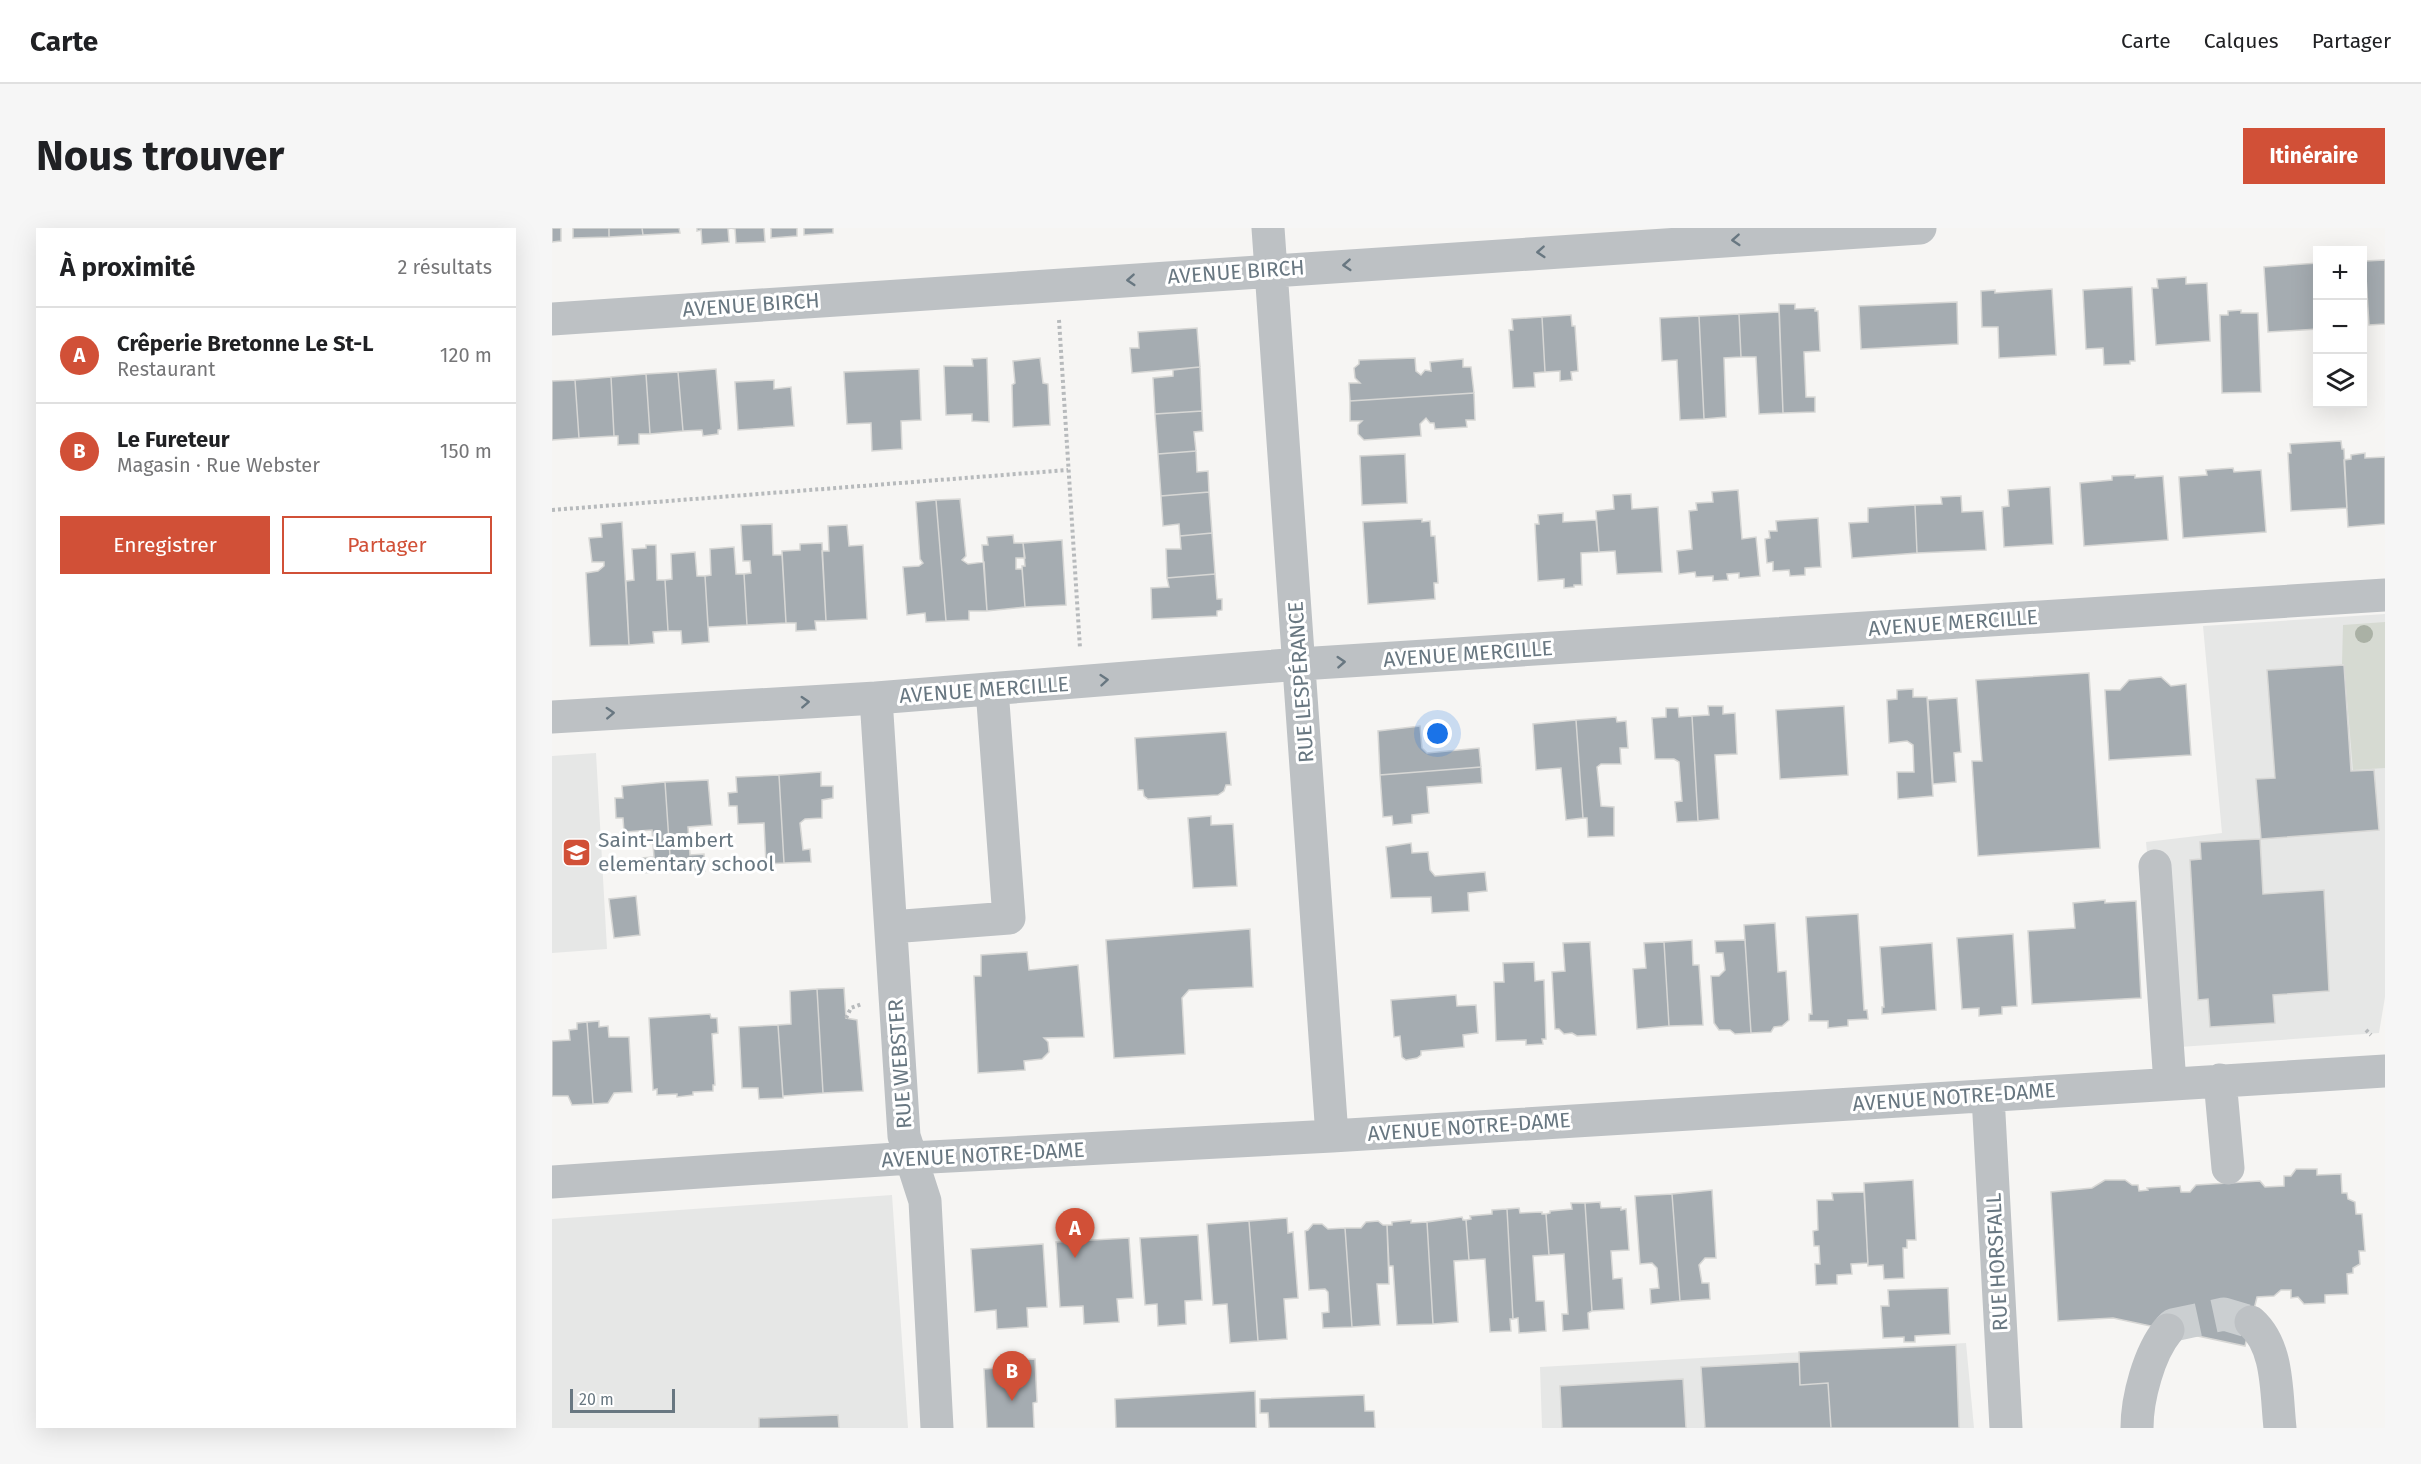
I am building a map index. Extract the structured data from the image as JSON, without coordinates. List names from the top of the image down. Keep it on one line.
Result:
{"streets":{"street":["AVENUE BIRCH","AVENUE MERCILLE","RUE LESPÉRANCE","RUE WEBSTER","AVENUE NOTRE-DAME","RUE HORSFALL"]},"crossings":[["AVENUE BIRCH","RUE LESPÉRANCE"],["AVENUE MERCILLE","RUE LESPÉRANCE"],["AVENUE MERCILLE","RUE WEBSTER"],["RUE LESPÉRANCE","AVENUE NOTRE-DAME"],["RUE WEBSTER","AVENUE NOTRE-DAME"],["AVENUE NOTRE-DAME","RUE HORSFALL"]],"one_way":["AVENUE BIRCH","AVENUE MERCILLE"],"places":{"school or university":["Saint-Lambert elementary school"]},"scale_bar":"20 m","page":{"header":"Carte","nav":["Carte","Calques","Partager"],"buttons":["Itinéraire",["Enregistrer","Partager"]],"title":"Nous trouver","heading":["À proximité","2 résultats"],"map_buttons":["+","−"],"list":[{"mark":"A","name":"Crêperie Bretonne Le St-L","note":"Restaurant","value":"120 m"},{"mark":"B","name":"Le Fureteur","note":"Magasin · Rue Webster","value":"150 m"}],"pins":["A","B"],"scale":"20 m"}}
